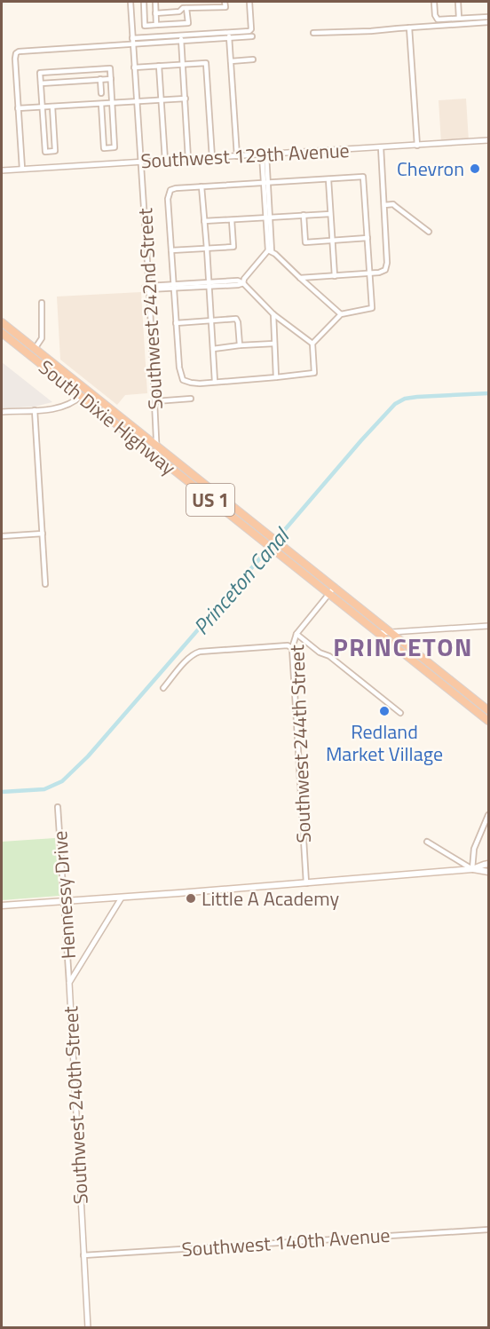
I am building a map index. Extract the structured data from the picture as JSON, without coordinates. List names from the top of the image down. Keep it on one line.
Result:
{"streets":{"highway":["South Dixie Highway","US 1"],"street":["Southwest 129th Avenue","Southwest 242nd Street","Southwest 244th Street","Hennessy Drive","Southwest 240th Street","Southwest 140th Avenue"]},"crossings":[["Southwest 129th Avenue","Southwest 242nd Street"],["Southwest 242nd Street","South Dixie Highway"],["South Dixie Highway","Southwest 244th Street"],["Hennessy Drive","Southwest 240th Street"],["Southwest 240th Street","Southwest 140th Avenue"]],"districts":["PRINCETON"],"water":["Princeton Canal"],"places":["Chevron","Redland Market Village","Little A Academy"]}
